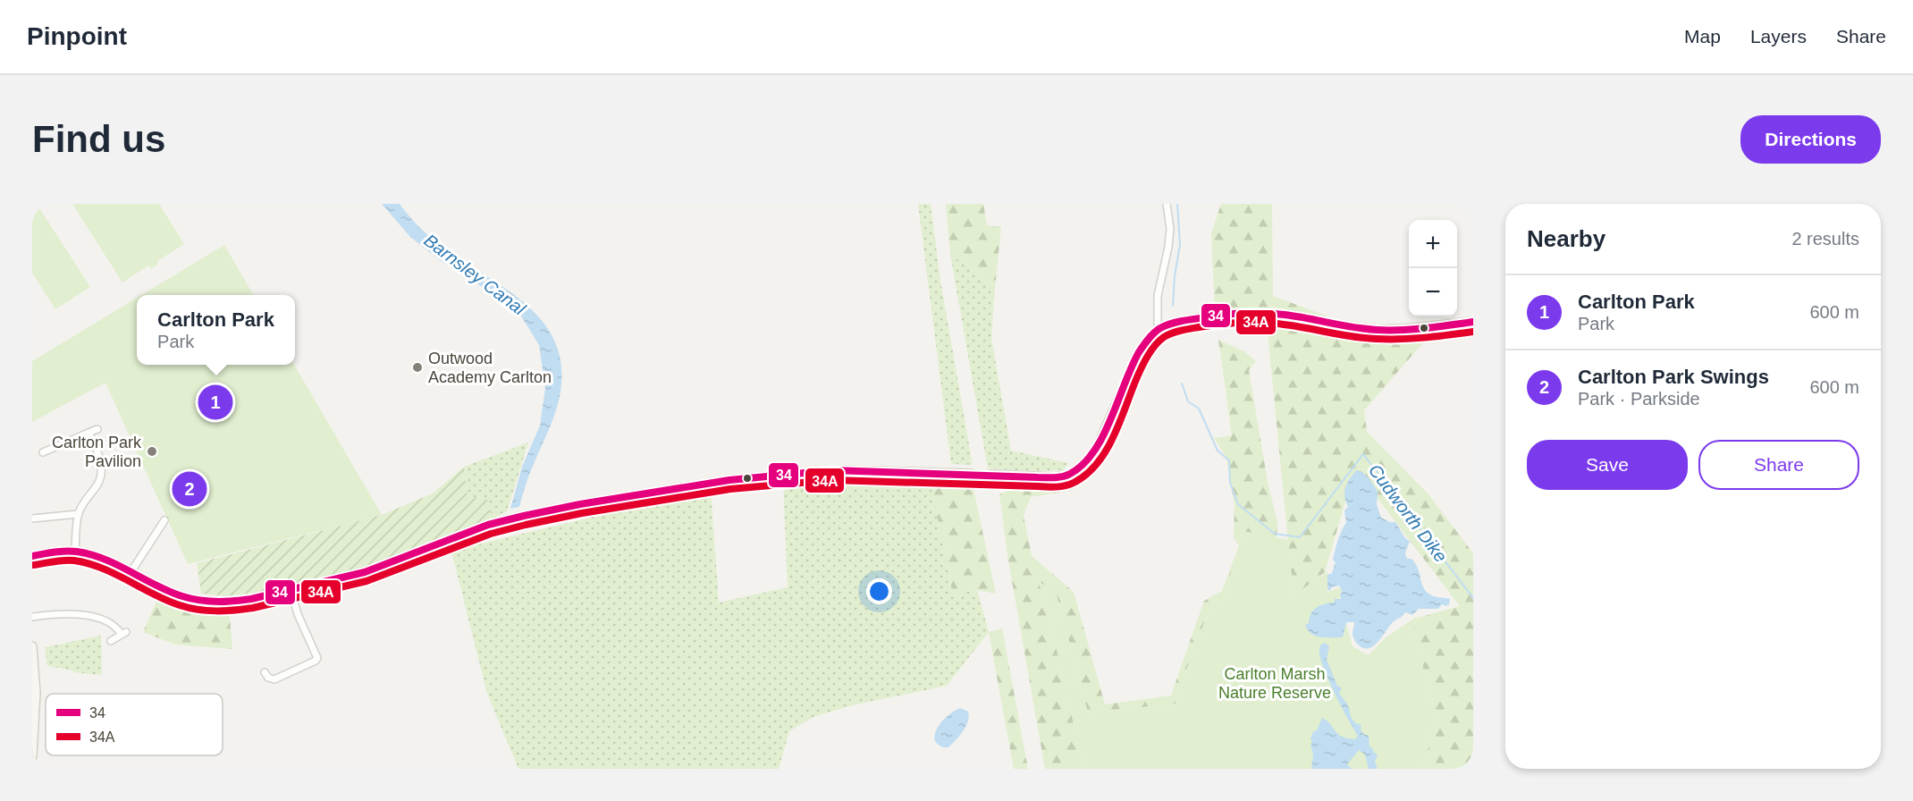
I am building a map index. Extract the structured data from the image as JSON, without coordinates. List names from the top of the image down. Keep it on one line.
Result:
{"water":["Barnsley Canal","Cudworth Dike"],"parks":["Carlton Marsh Nature Reserve"],"places":["Outwood Academy Carlton","Carlton Park Pavilion"],"lines":["transit line 34","transit line 34A"],"legend":["34","34A"],"page":{"header":"Pinpoint","nav":["Map","Layers","Share"],"buttons":["Directions",["Save","Share"]],"title":"Find us","heading":["Nearby","2 results"],"map_buttons":["+","−"],"list":[{"mark":"1","name":"Carlton Park","note":"Park","value":"600 m"},{"mark":"2","name":"Carlton Park Swings","note":"Park · Parkside","value":"600 m"}],"popup":["Carlton Park","Park"],"pins":["1","2"]}}
